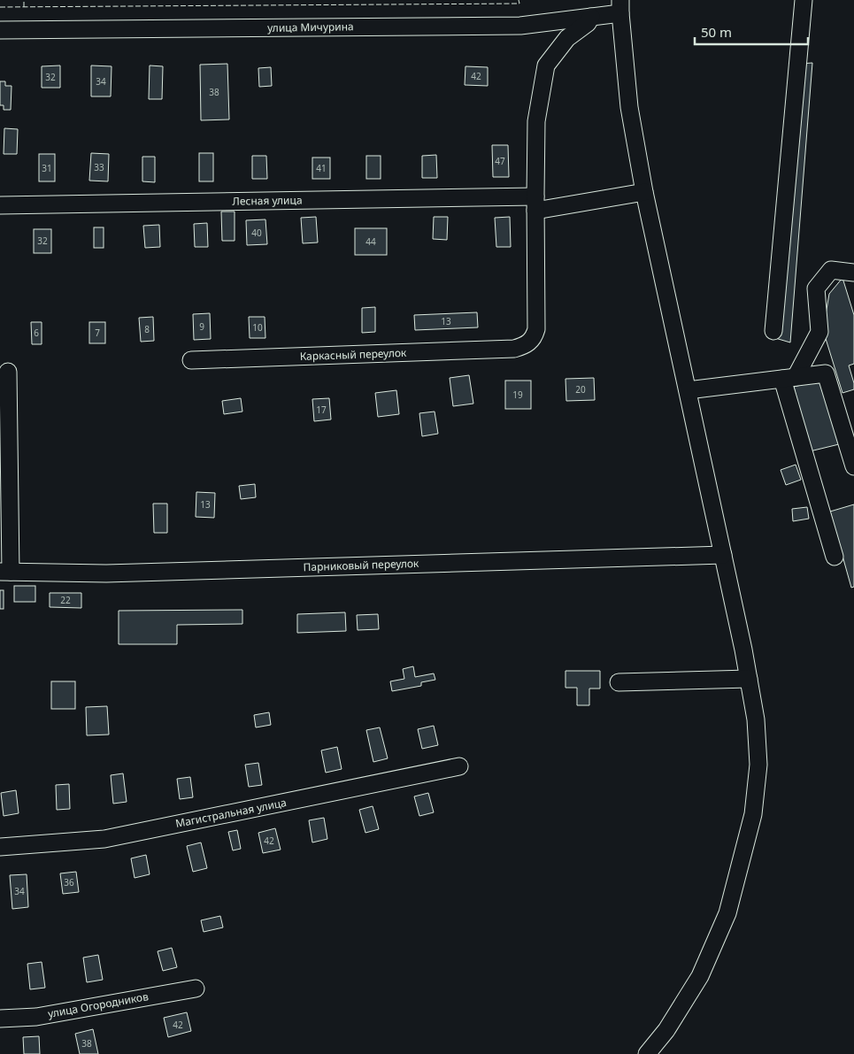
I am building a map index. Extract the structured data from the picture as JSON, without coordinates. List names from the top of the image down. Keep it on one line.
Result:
{"streets":{"street":["улица Мичурина","Лесная улица","Каркасный переулок","Парниковый переулок","Магистральная улица","улица Огородников"]},"crossings":[["Лесная улица","Каркасный переулок"]],"house_numbers":["42","32","34","38","47","33","31","41","40","32","44","13","9","10","8","6","7","20","19","17","13","22","42","36","34","42","38"],"scale_bar":"50 m"}
